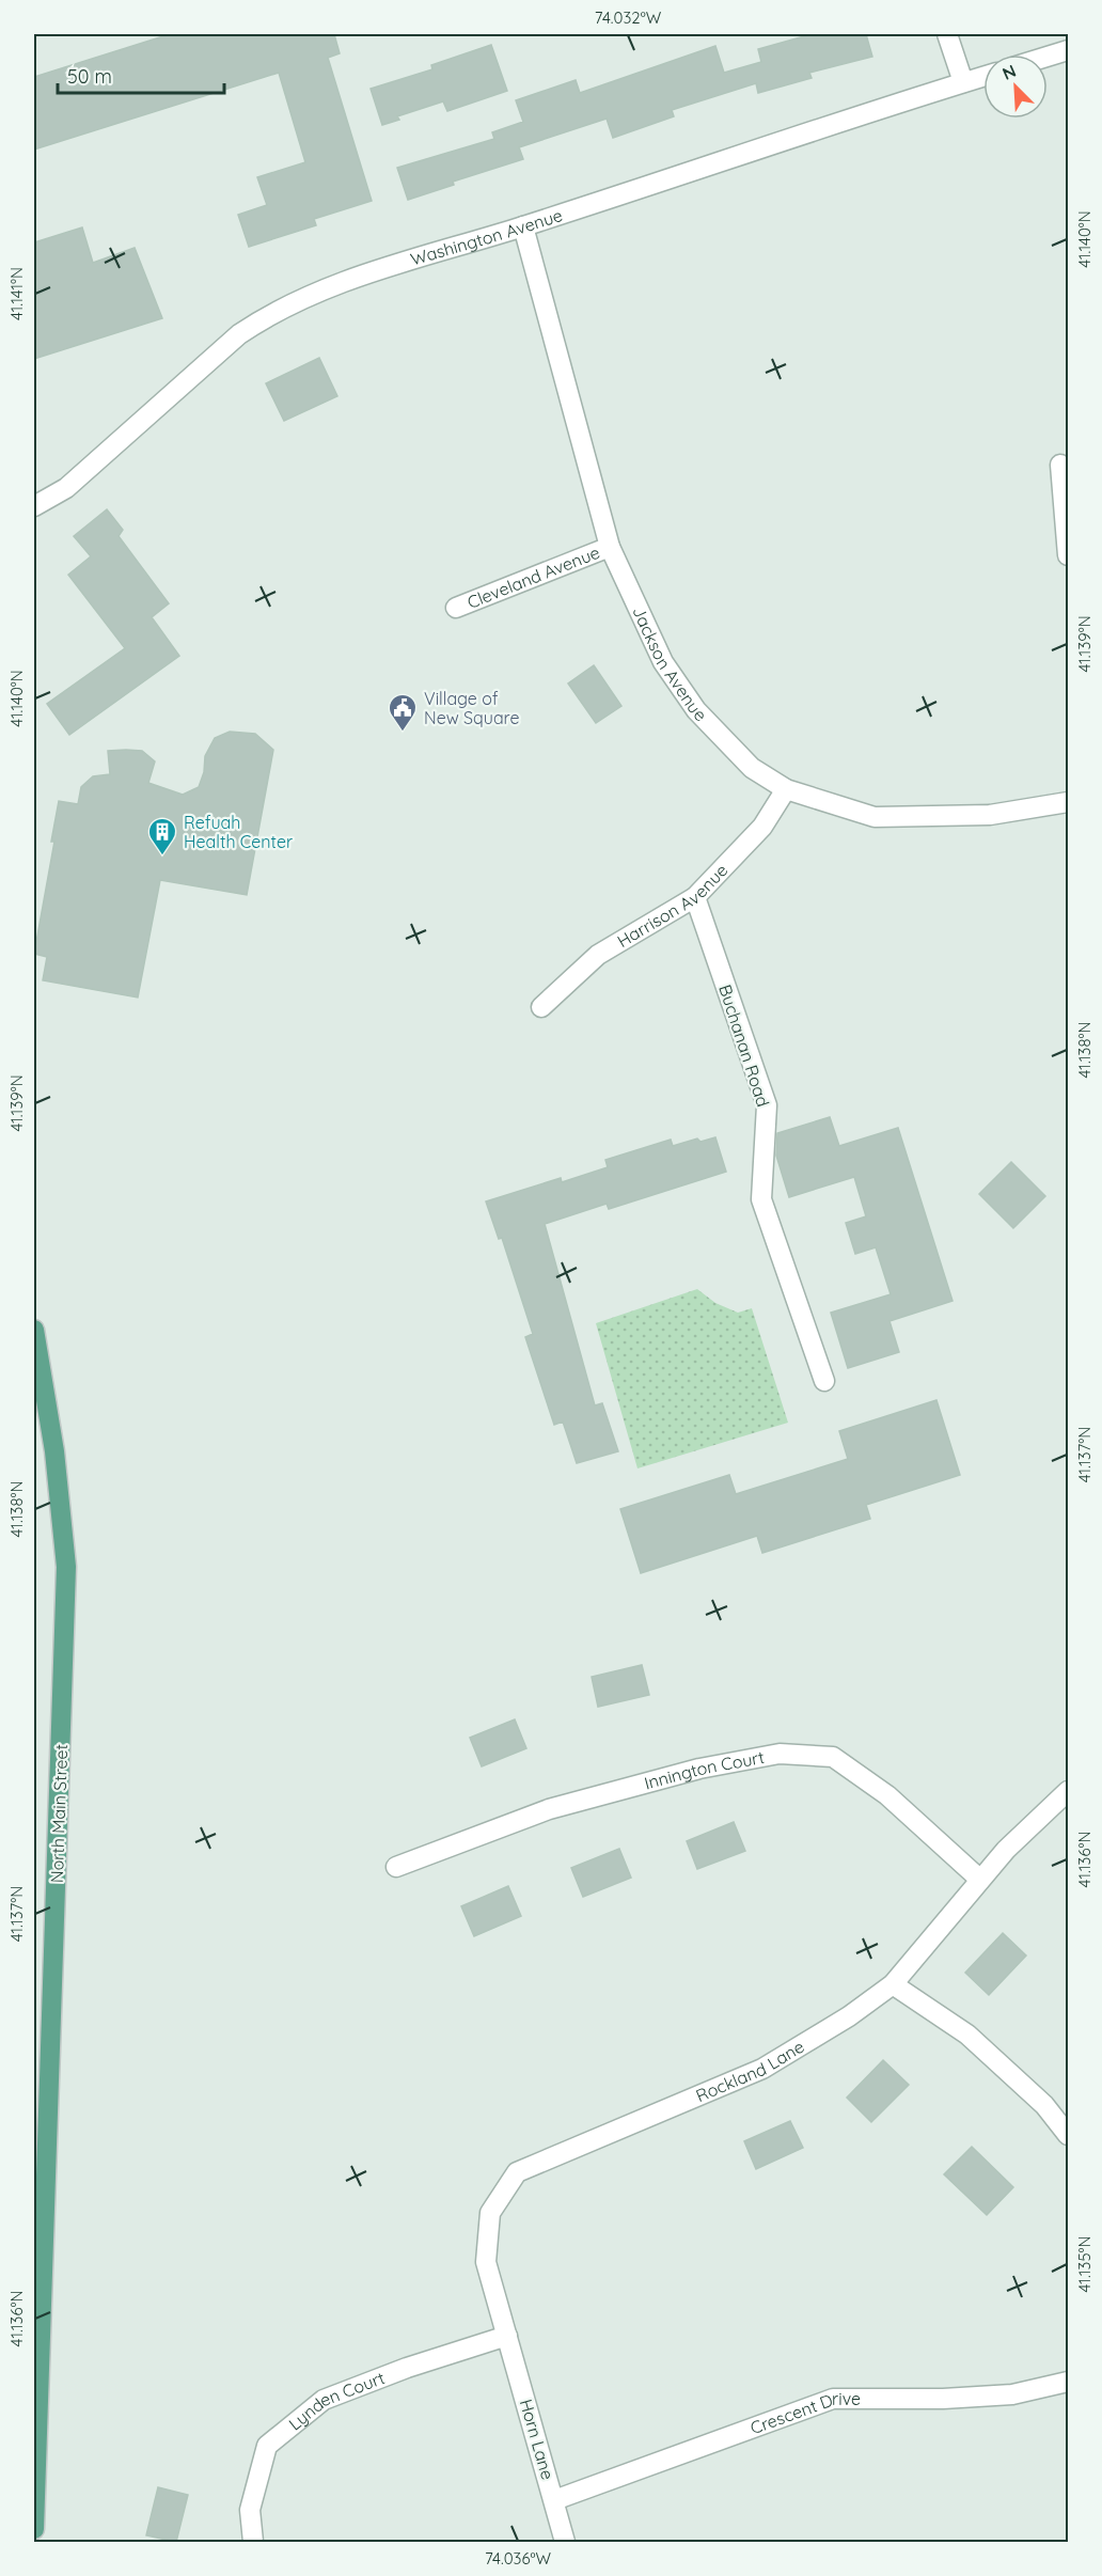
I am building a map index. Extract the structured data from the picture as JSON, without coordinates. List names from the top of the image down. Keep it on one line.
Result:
{"streets":{"main road":["North Main Street"],"street":["Washington Avenue","Cleveland Avenue","Jackson Avenue","Harrison Avenue","Buchanan Road","Innington Court","Rockland Lane","Lynden Court","Crescent Drive","Horn Lane"]},"crossings":[["Washington Avenue","Jackson Avenue"],["Cleveland Avenue","Jackson Avenue"],["Jackson Avenue","Harrison Avenue"],["Harrison Avenue","Buchanan Road"],["Innington Court","Rockland Lane"],["Rockland Lane","Lynden Court"],["Rockland Lane","Horn Lane"],["Lynden Court","Horn Lane"],["Crescent Drive","Horn Lane"]],"places":{"public building":["Village of New Square"],"building":["Refuah Health Center"]},"scale_bar":"50 m","north":"top left","coordinates":["74.032°W","41.140°N","41.141°N","41.139°N","41.138°N","41.137°N","41.136°N","41.135°N","74.036°W"]}
